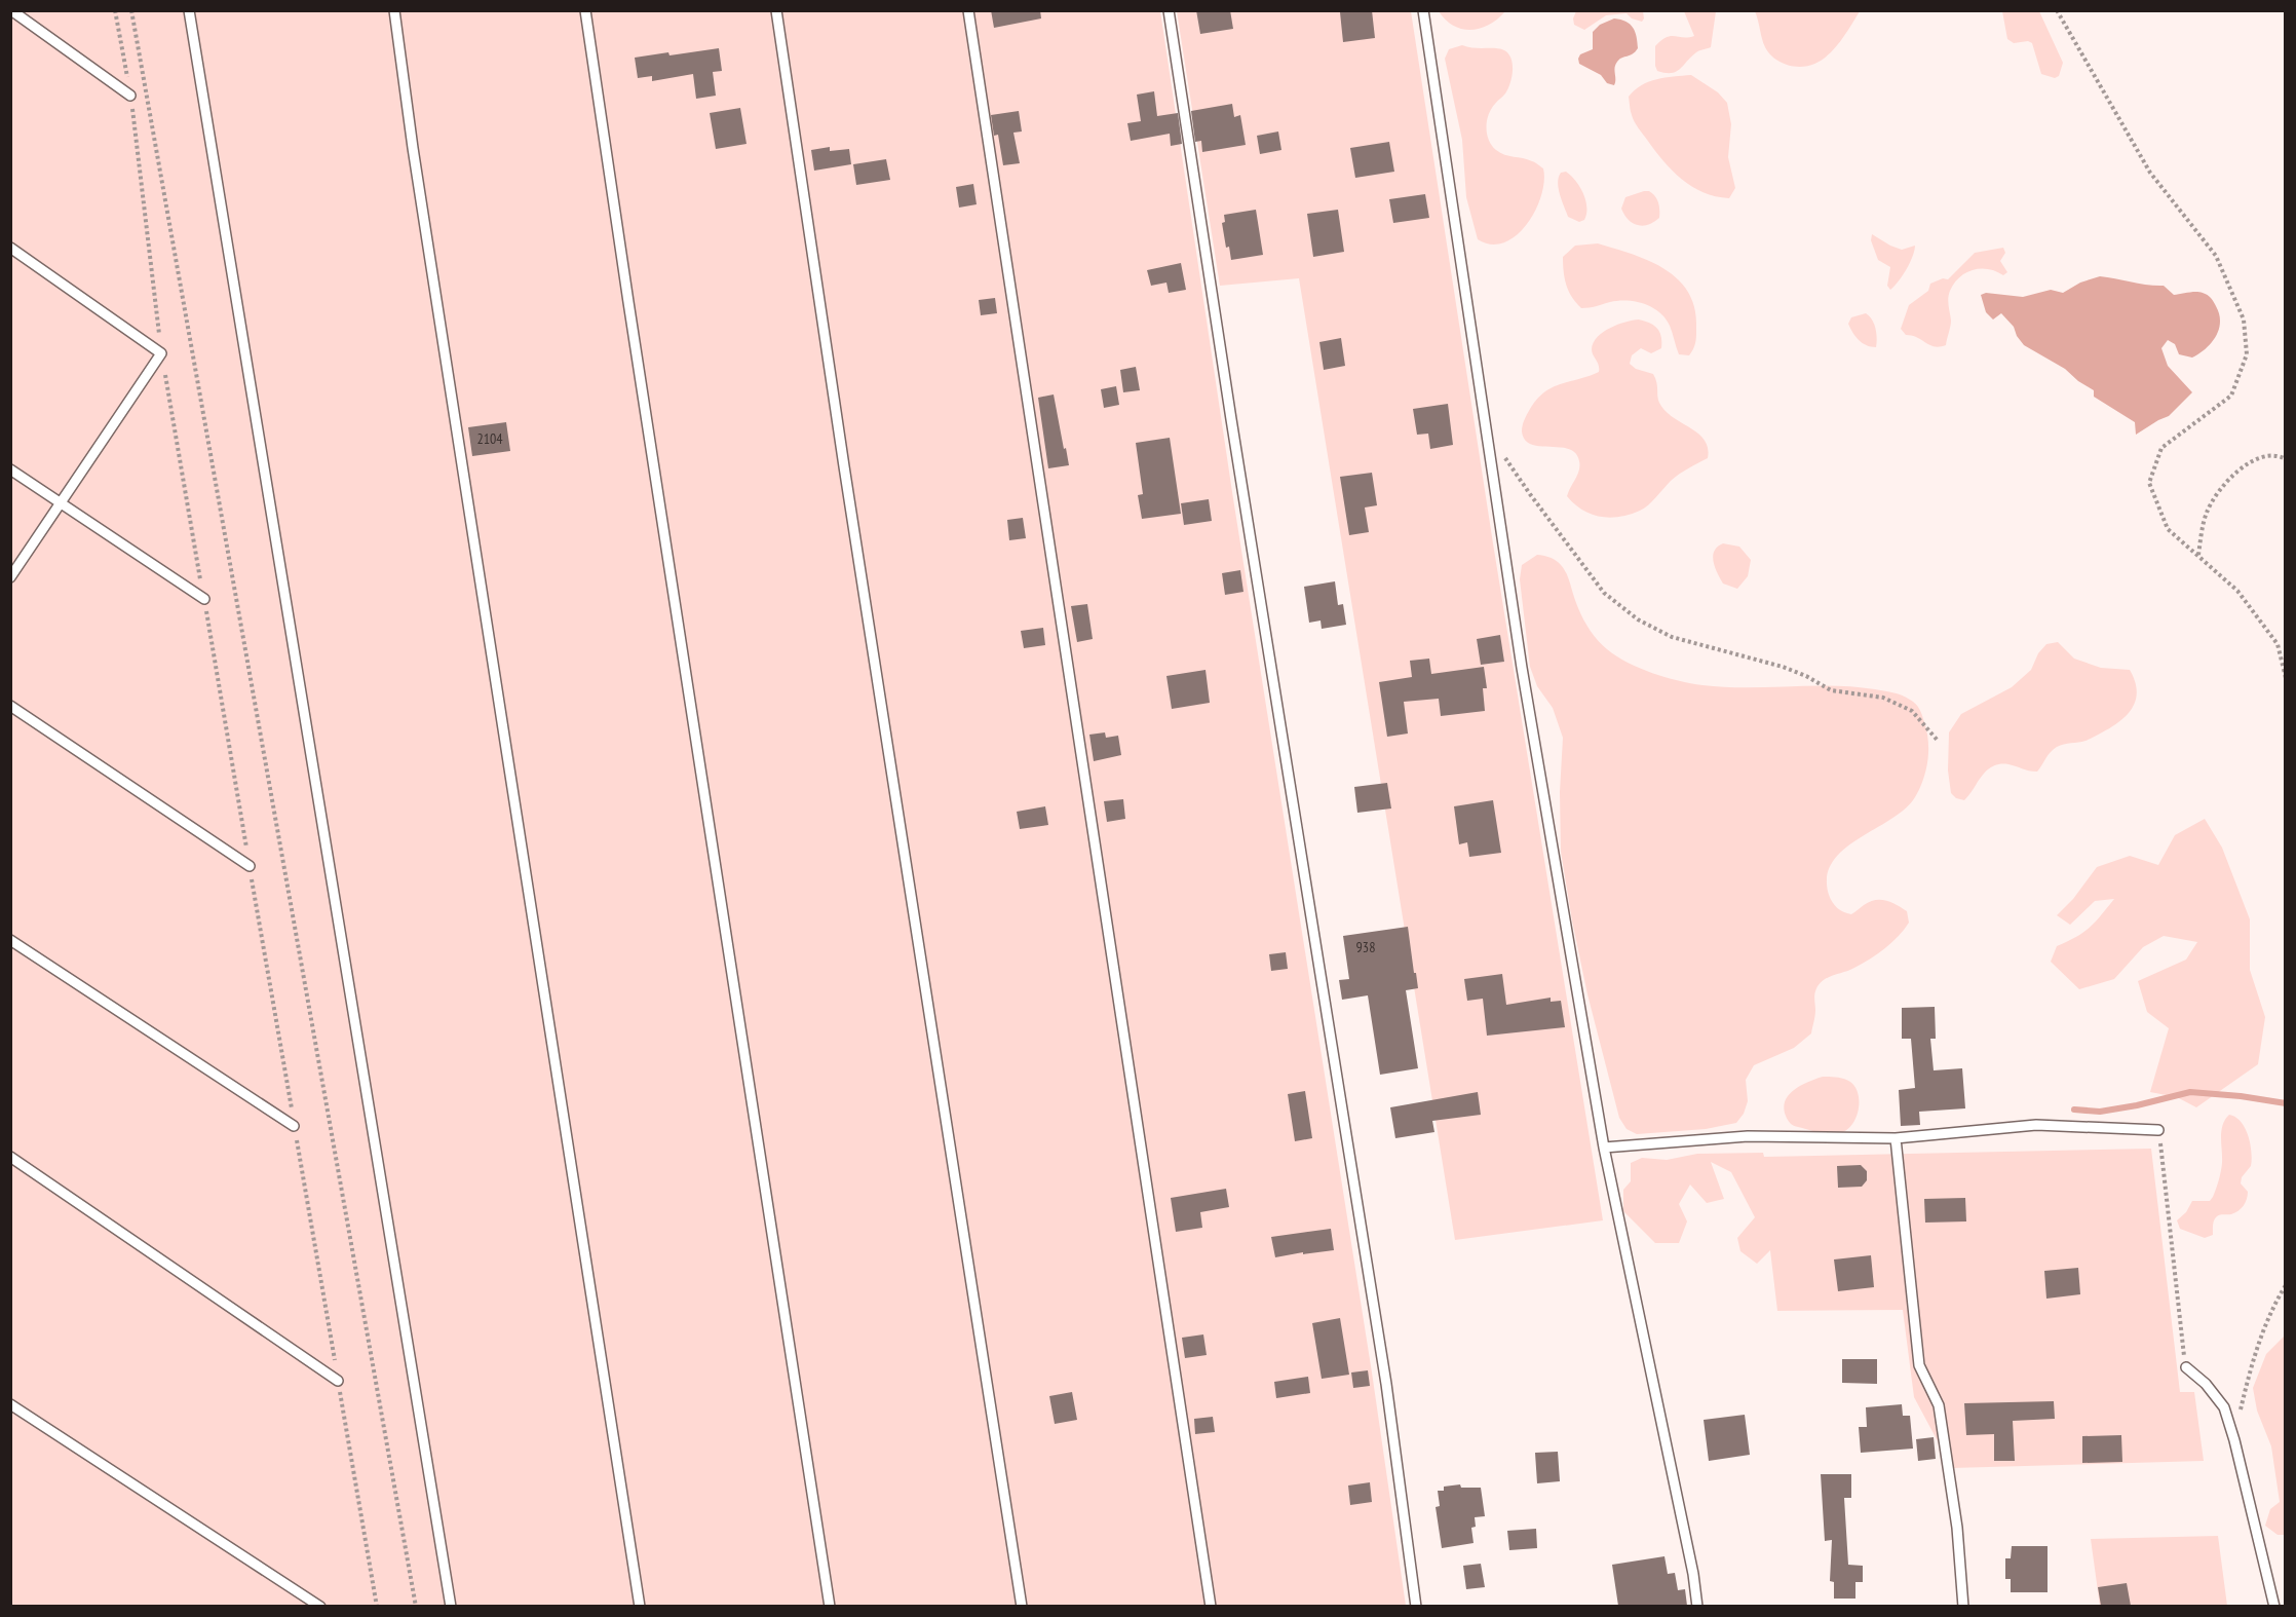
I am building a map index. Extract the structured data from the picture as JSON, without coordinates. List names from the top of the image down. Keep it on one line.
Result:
{"house_numbers":["2104","938"]}
